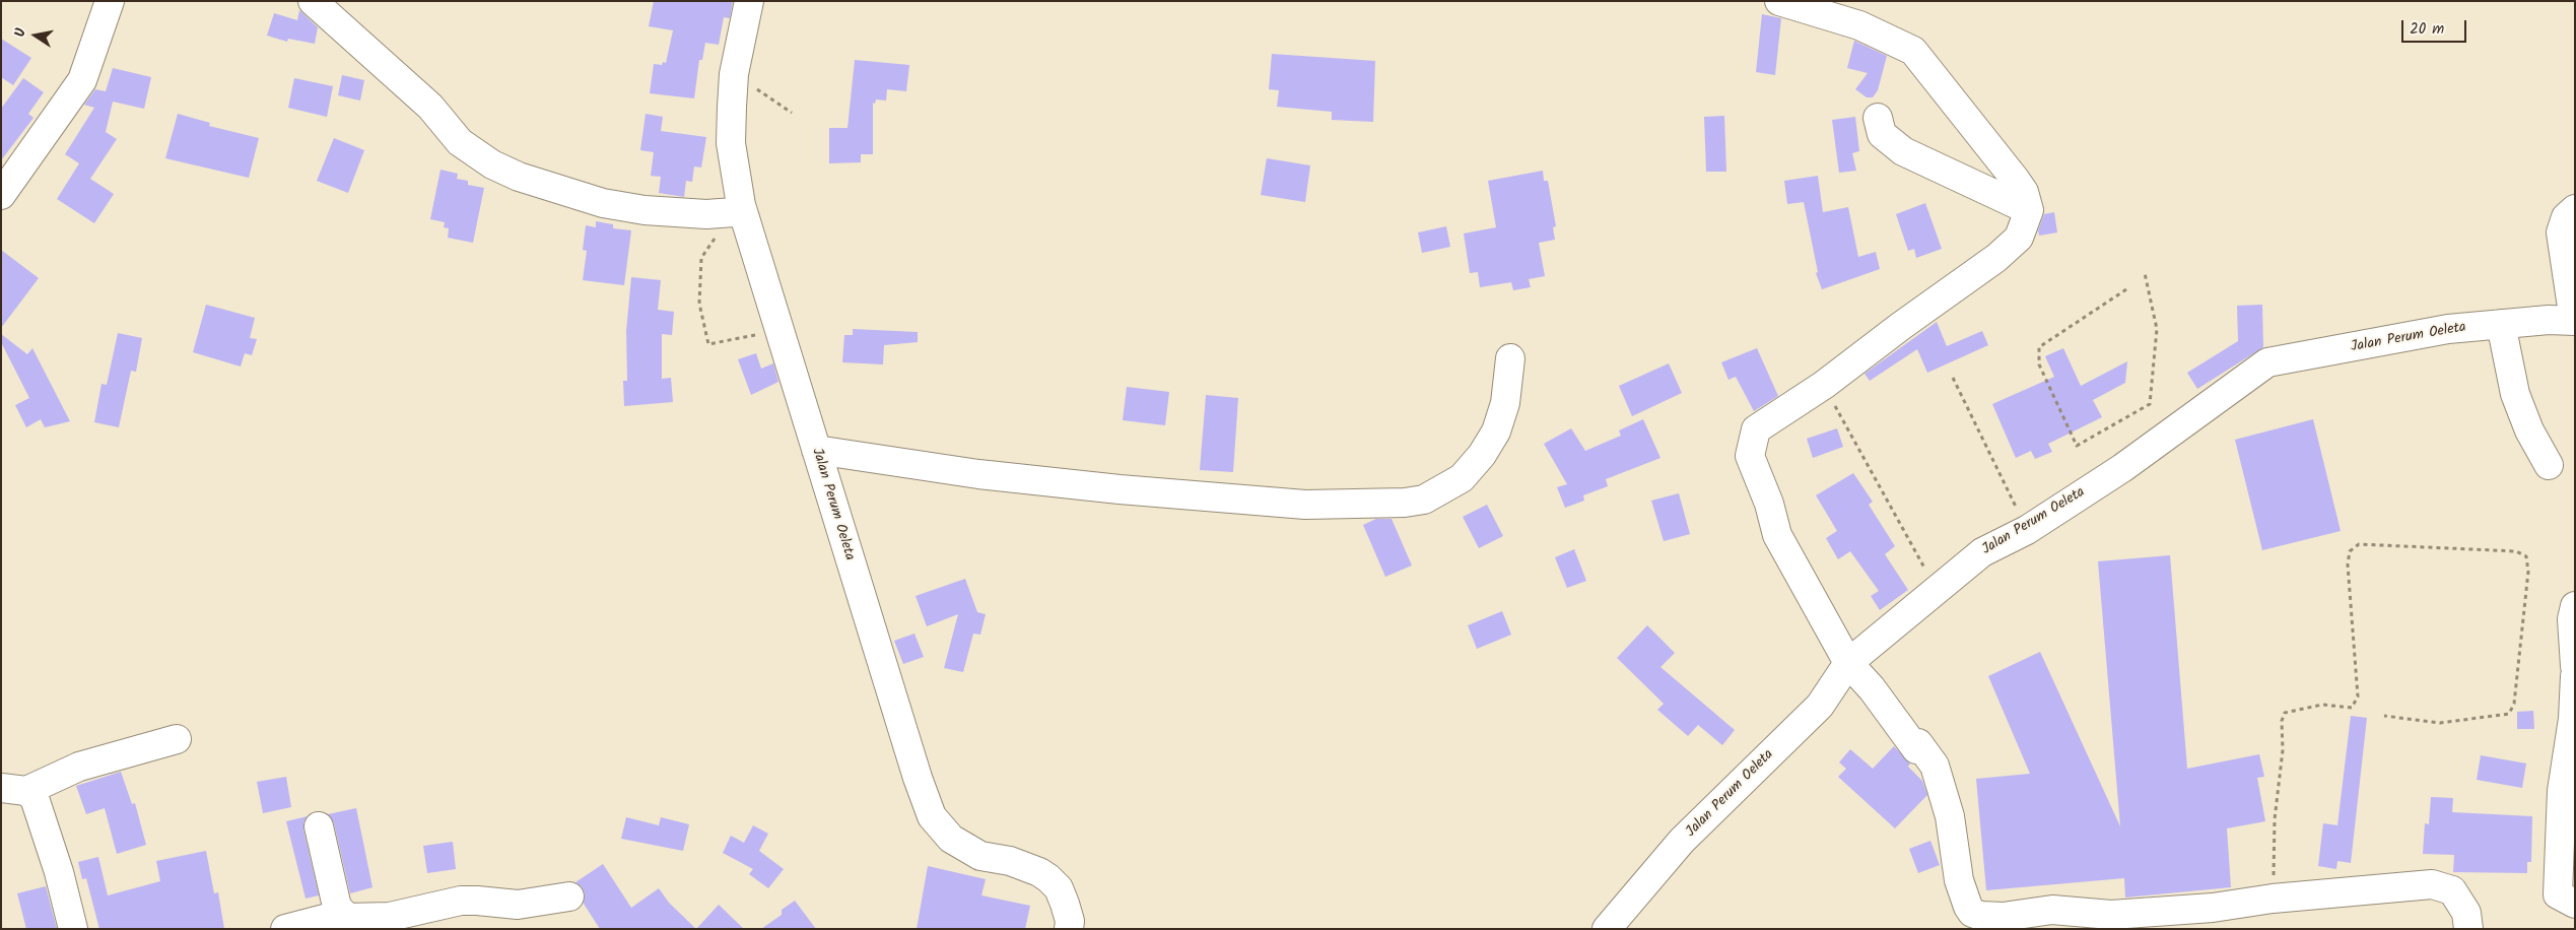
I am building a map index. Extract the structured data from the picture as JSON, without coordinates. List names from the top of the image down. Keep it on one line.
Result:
{"streets":{"street":["Jalan Perum Oeleta"]},"scale_bar":"20 m","north":"left"}
